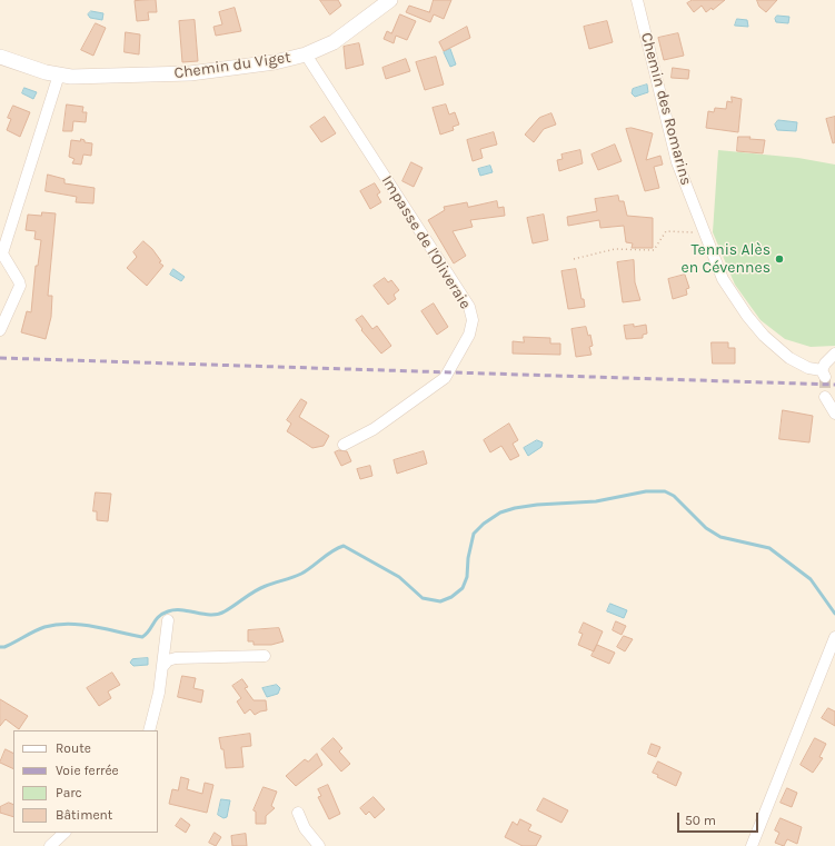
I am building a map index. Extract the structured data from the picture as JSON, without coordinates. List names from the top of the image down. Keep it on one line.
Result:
{"streets":{"street":["Chemin du Viget","Chemin des Romarins","Impasse de l'Oliveraie"]},"crossings":[["Chemin du Viget","Impasse de l'Oliveraie"]],"places":["Tennis Alès en Cévennes"],"legend":["Route","Voie ferrée","Parc","Bâtiment"],"scale_bar":"50 m"}
